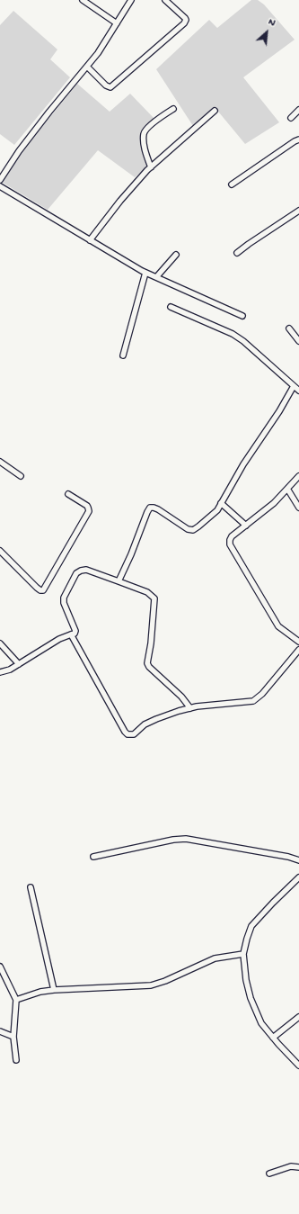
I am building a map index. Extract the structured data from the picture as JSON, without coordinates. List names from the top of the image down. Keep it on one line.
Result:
{"north":"top right"}
